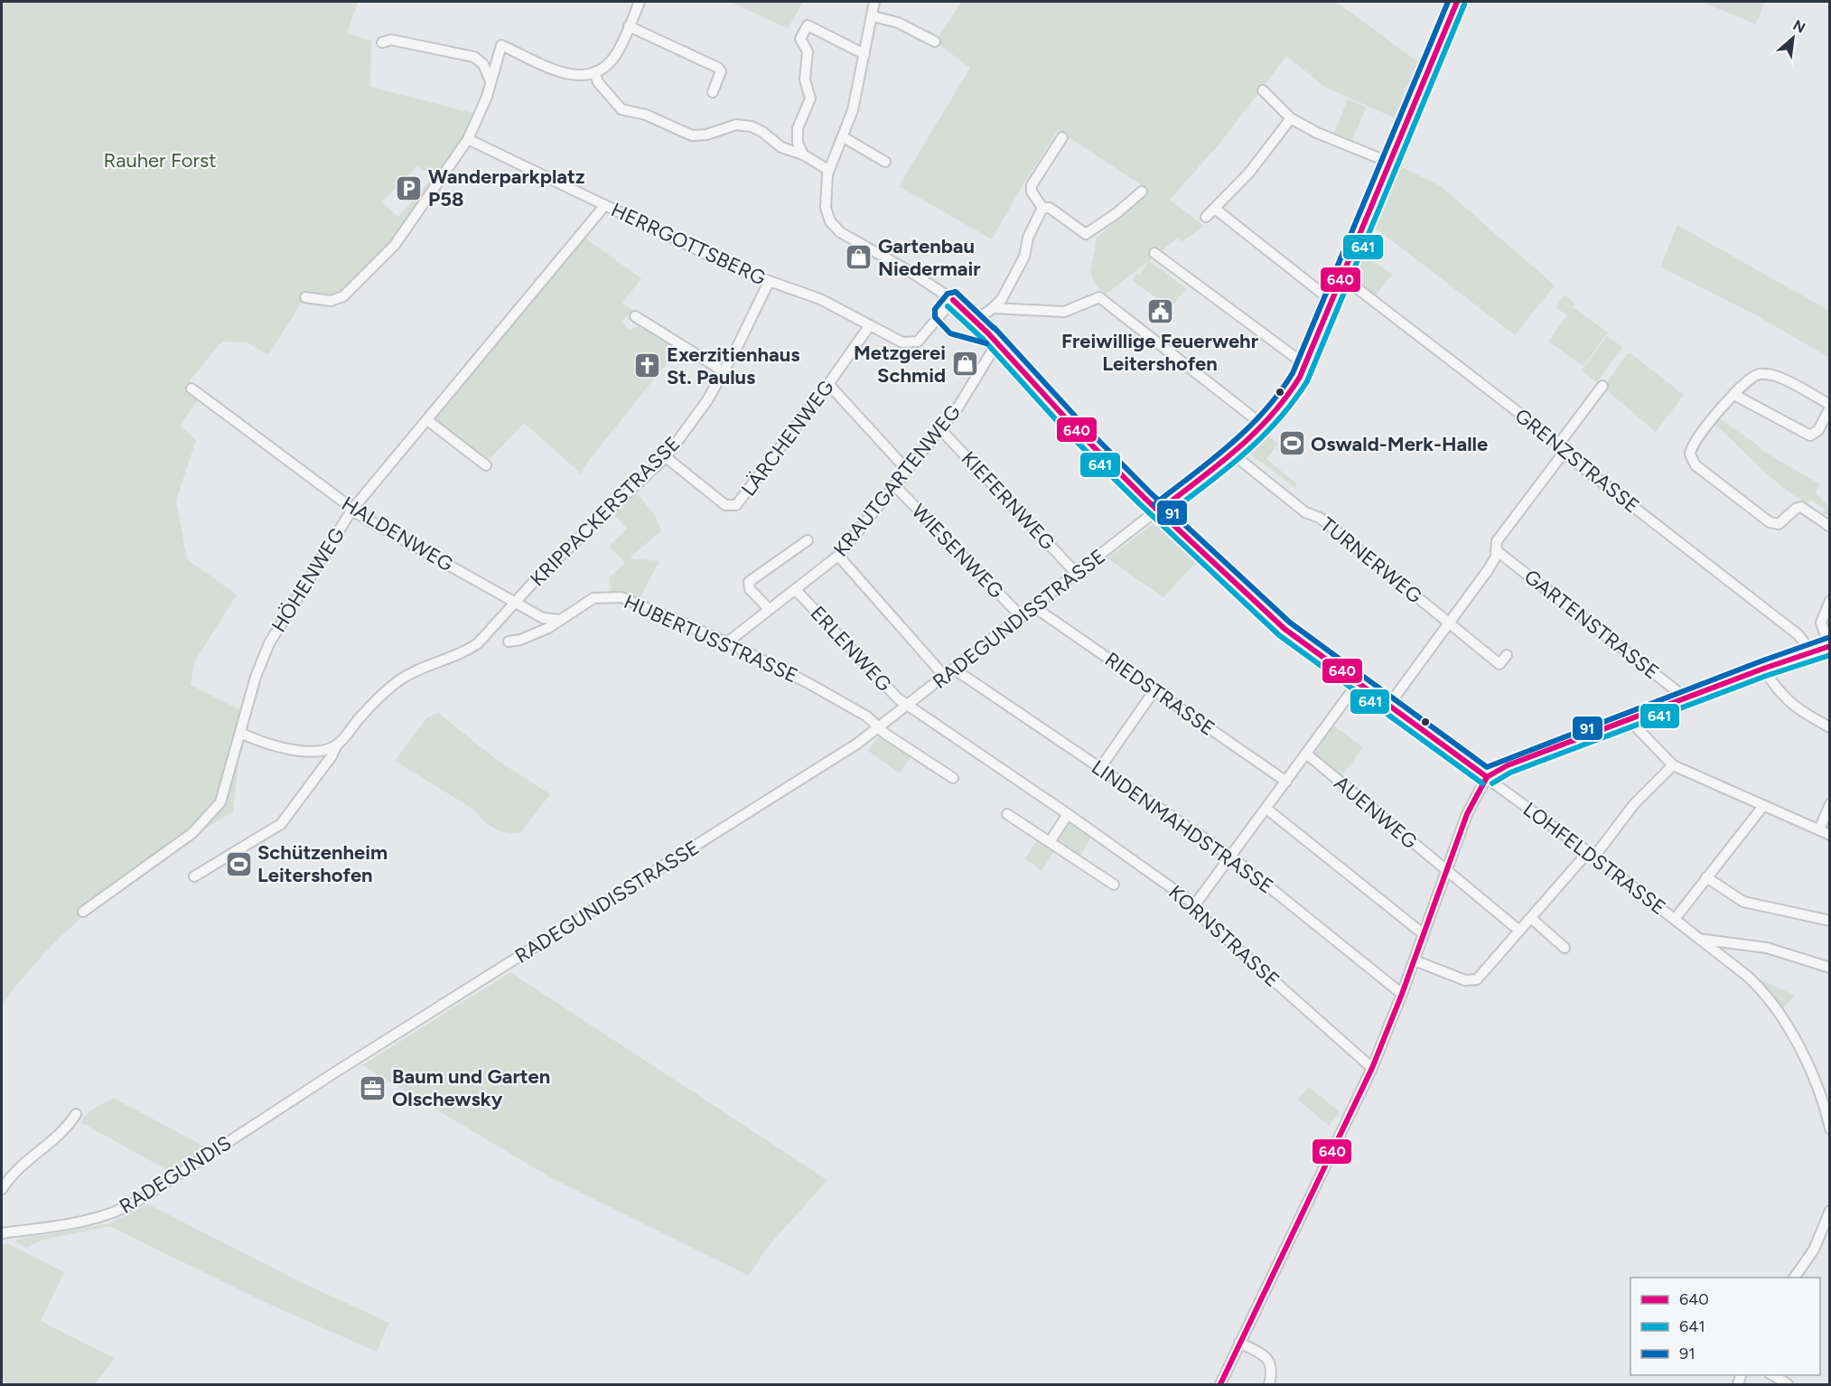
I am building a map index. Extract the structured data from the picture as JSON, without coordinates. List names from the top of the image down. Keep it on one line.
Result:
{"streets":{"street":["HERRGOTTSBERG","LÄRCHENWEG","GRENZSTRASSE","KRAUTGARTENWEG","KIEFERNWEG","KRIPPACKERSTRASSE","HALDENWEG","WIESENWEG","TURNERWEG","HÖHENWEG","RADEGUNDISSTRASSE","GARTENSTRASSE","HUBERTUSSTRASSE","ERLENWEG","RIEDSTRASSE","AUENWEG","LINDENMAHDSTRASSE","LOHFELDSTRASSE","KORNSTRASSE","RADEGUNDIS"]},"crossings":[["HERRGOTTSBERG","LÄRCHENWEG"],["HERRGOTTSBERG","KRIPPACKERSTRASSE"],["HERRGOTTSBERG","HÖHENWEG"],["HERRGOTTSBERG","LOHFELDSTRASSE"],["LÄRCHENWEG","KRIPPACKERSTRASSE"],["GRENZSTRASSE","RADEGUNDISSTRASSE"],["KRAUTGARTENWEG","KIEFERNWEG"],["KRAUTGARTENWEG","WIESENWEG"],["KRAUTGARTENWEG","HUBERTUSSTRASSE"],["KRAUTGARTENWEG","ERLENWEG"],["KRAUTGARTENWEG","LOHFELDSTRASSE"],["KIEFERNWEG","RADEGUNDISSTRASSE"],["KRIPPACKERSTRASSE","HALDENWEG"],["HALDENWEG","HÖHENWEG"],["HALDENWEG","HUBERTUSSTRASSE"],["WIESENWEG","RADEGUNDISSTRASSE"],["TURNERWEG","RADEGUNDISSTRASSE"],["RADEGUNDISSTRASSE","HUBERTUSSTRASSE"],["RADEGUNDISSTRASSE","ERLENWEG"],["RADEGUNDISSTRASSE","RIEDSTRASSE"],["RADEGUNDISSTRASSE","LINDENMAHDSTRASSE"],["RADEGUNDISSTRASSE","LOHFELDSTRASSE"],["RADEGUNDISSTRASSE","KORNSTRASSE"],["RADEGUNDISSTRASSE","RADEGUNDIS"],["ERLENWEG","KORNSTRASSE"]],"parks":["Rauher Forst"],"places":{"parking":["Wanderparkplatz P58"],"shop":["Gartenbau Niedermair","Metzgerei Schmid"],"public building":["Freiwillige Feuerwehr Leitershofen"],"church":["Exerzitienhaus St. Paulus"],"sports":["Oswald-Merk-Halle","Schützenheim Leitershofen"],"office":["Baum und Garten Olschewsky"]},"lines":["transit line 640","transit line 91","transit line 641"],"legend":["640","641","91"],"north":"top right"}
